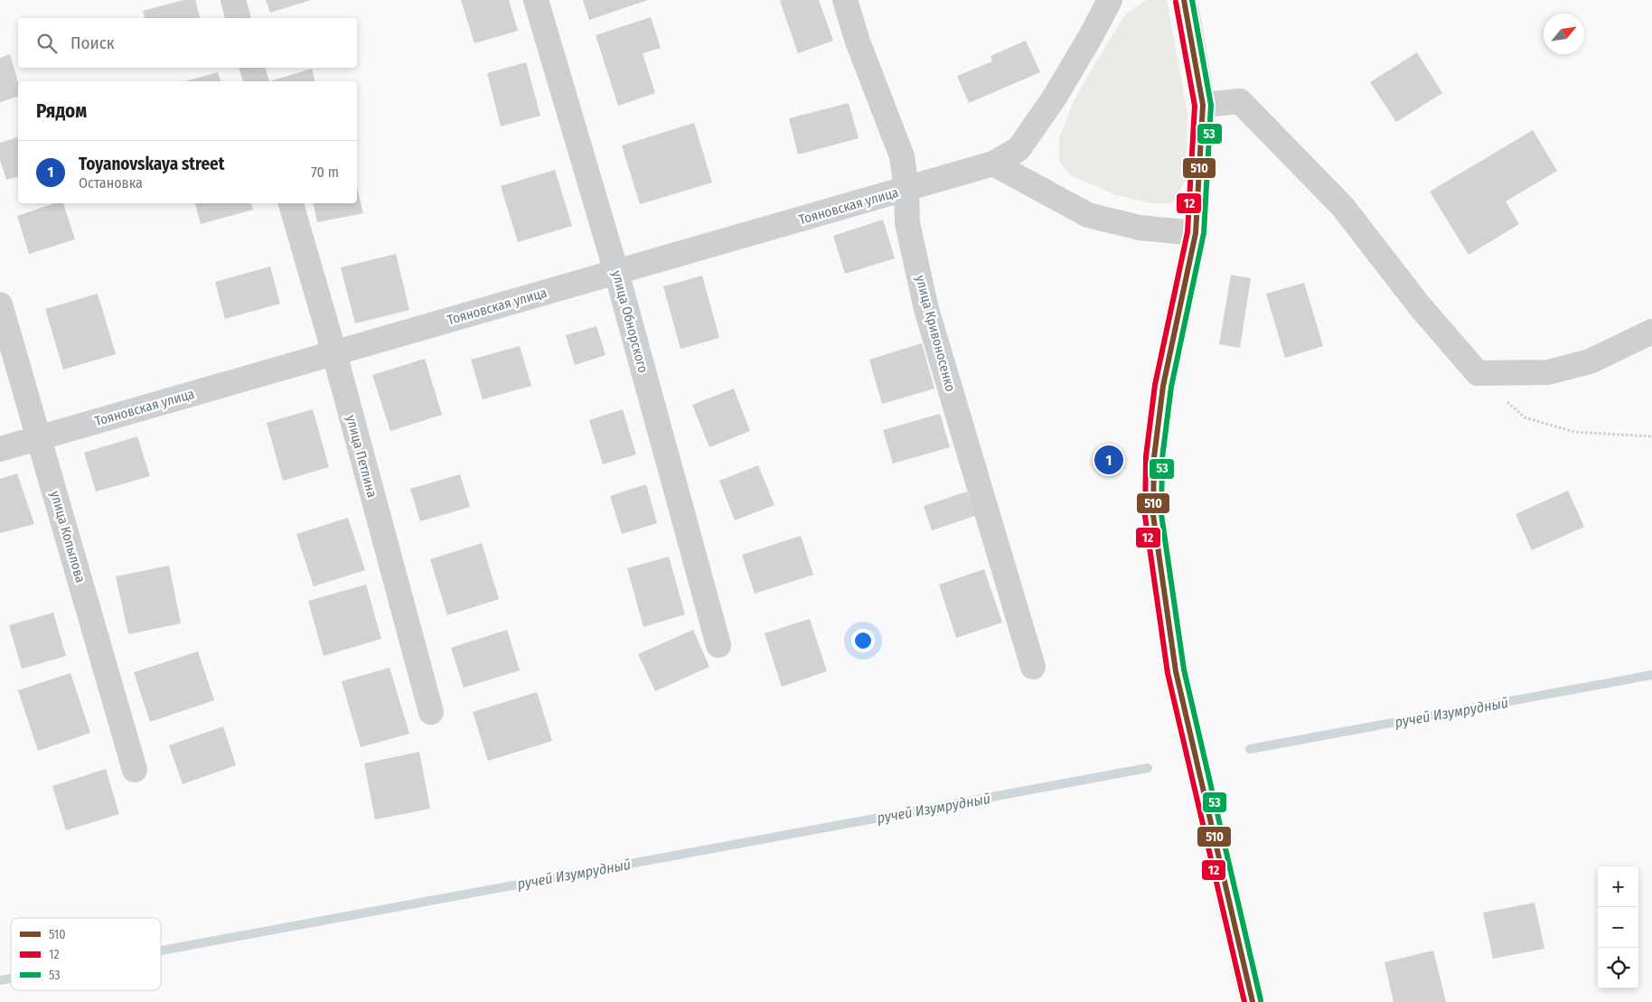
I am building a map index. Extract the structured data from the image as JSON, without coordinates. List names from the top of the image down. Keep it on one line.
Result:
{"streets":{"street":["Тояновская улица","улица Обнорского","улица Кривоносенко","улица Петлина","улица Копылова"]},"crossings":[["Тояновская улица","улица Обнорского"],["Тояновская улица","улица Кривоносенко"],["Тояновская улица","улица Петлина"],["Тояновская улица","улица Копылова"]],"water":["ручей Изумрудный"],"lines":["transit line 510","transit line 53","transit line 12"],"legend":["510","12","53"],"north":"top right","page":{"search":"Поиск","heading":"Рядом","list":[{"mark":"1","name":"Toyanovskaya street","note":"Остановка","value":"70 m"}],"pins":"1","map_buttons":["+","−"]}}
